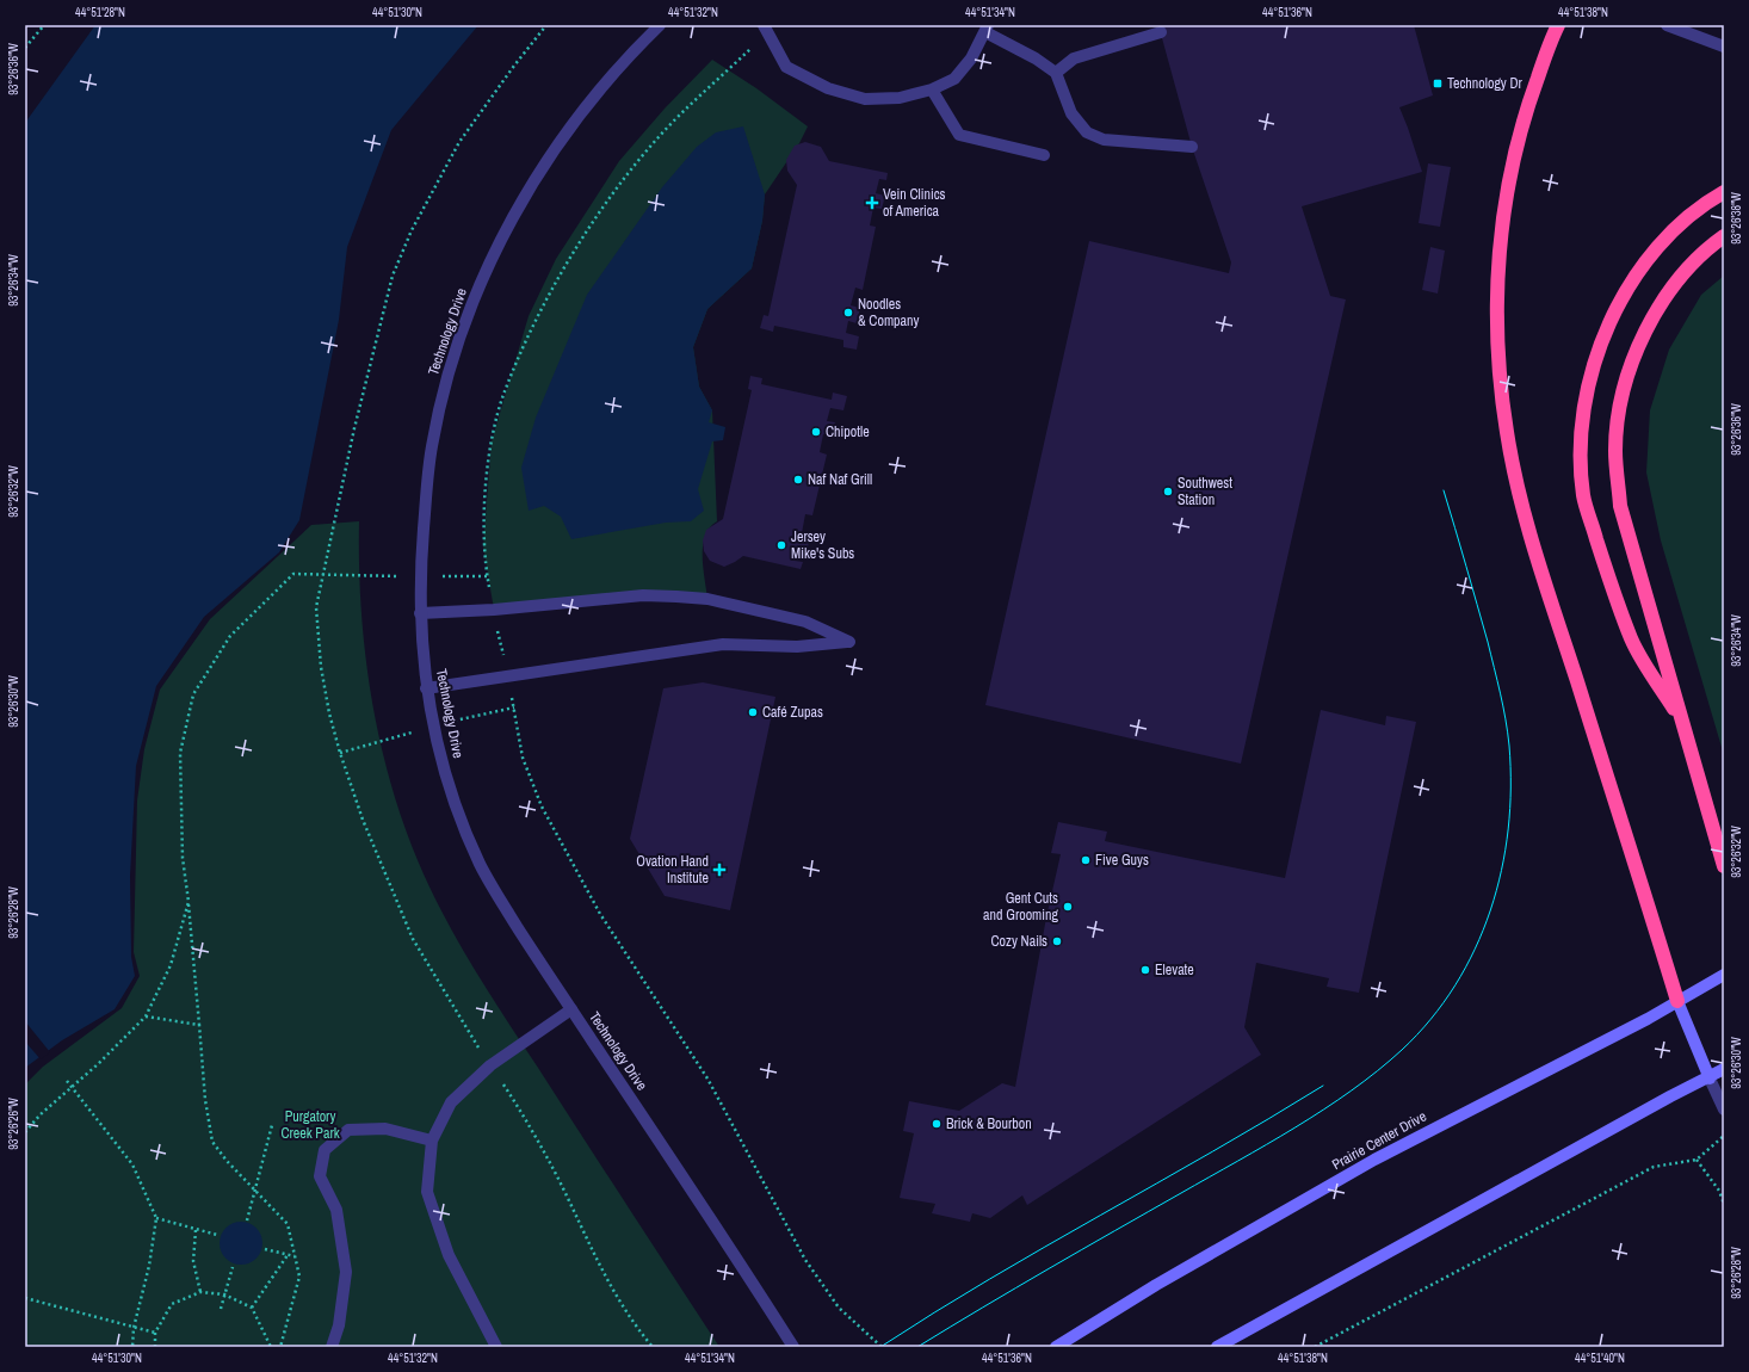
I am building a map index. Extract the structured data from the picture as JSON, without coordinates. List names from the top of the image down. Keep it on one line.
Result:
{"streets":{"main road":["Prairie Center Drive"],"street":["Technology Drive"]},"parks":["Purgatory Creek Park"],"places":{"transit":["Technology Dr"],"health":["Vein Clinics of America","Ovation Hand Institute"],"other":["Noodles & Company","Chipotle","Naf Naf Grill","Southwest Station","Jersey Mike's Subs","Café Zupas","Five Guys","Gent Cuts and Grooming","Cozy Nails","Elevate","Brick & Bourbon"]},"coordinates":["44°51'28\"N","44°51'30\"N","44°51'32\"N","44°51'34\"N","44°51'36\"N","44°51'38\"N","93°26'36\"W","93°26'38\"W","93°26'34\"W","93°26'32\"W","93°26'30\"W","93°26'28\"W","93°26'26\"W","44°51'40\"N"]}
